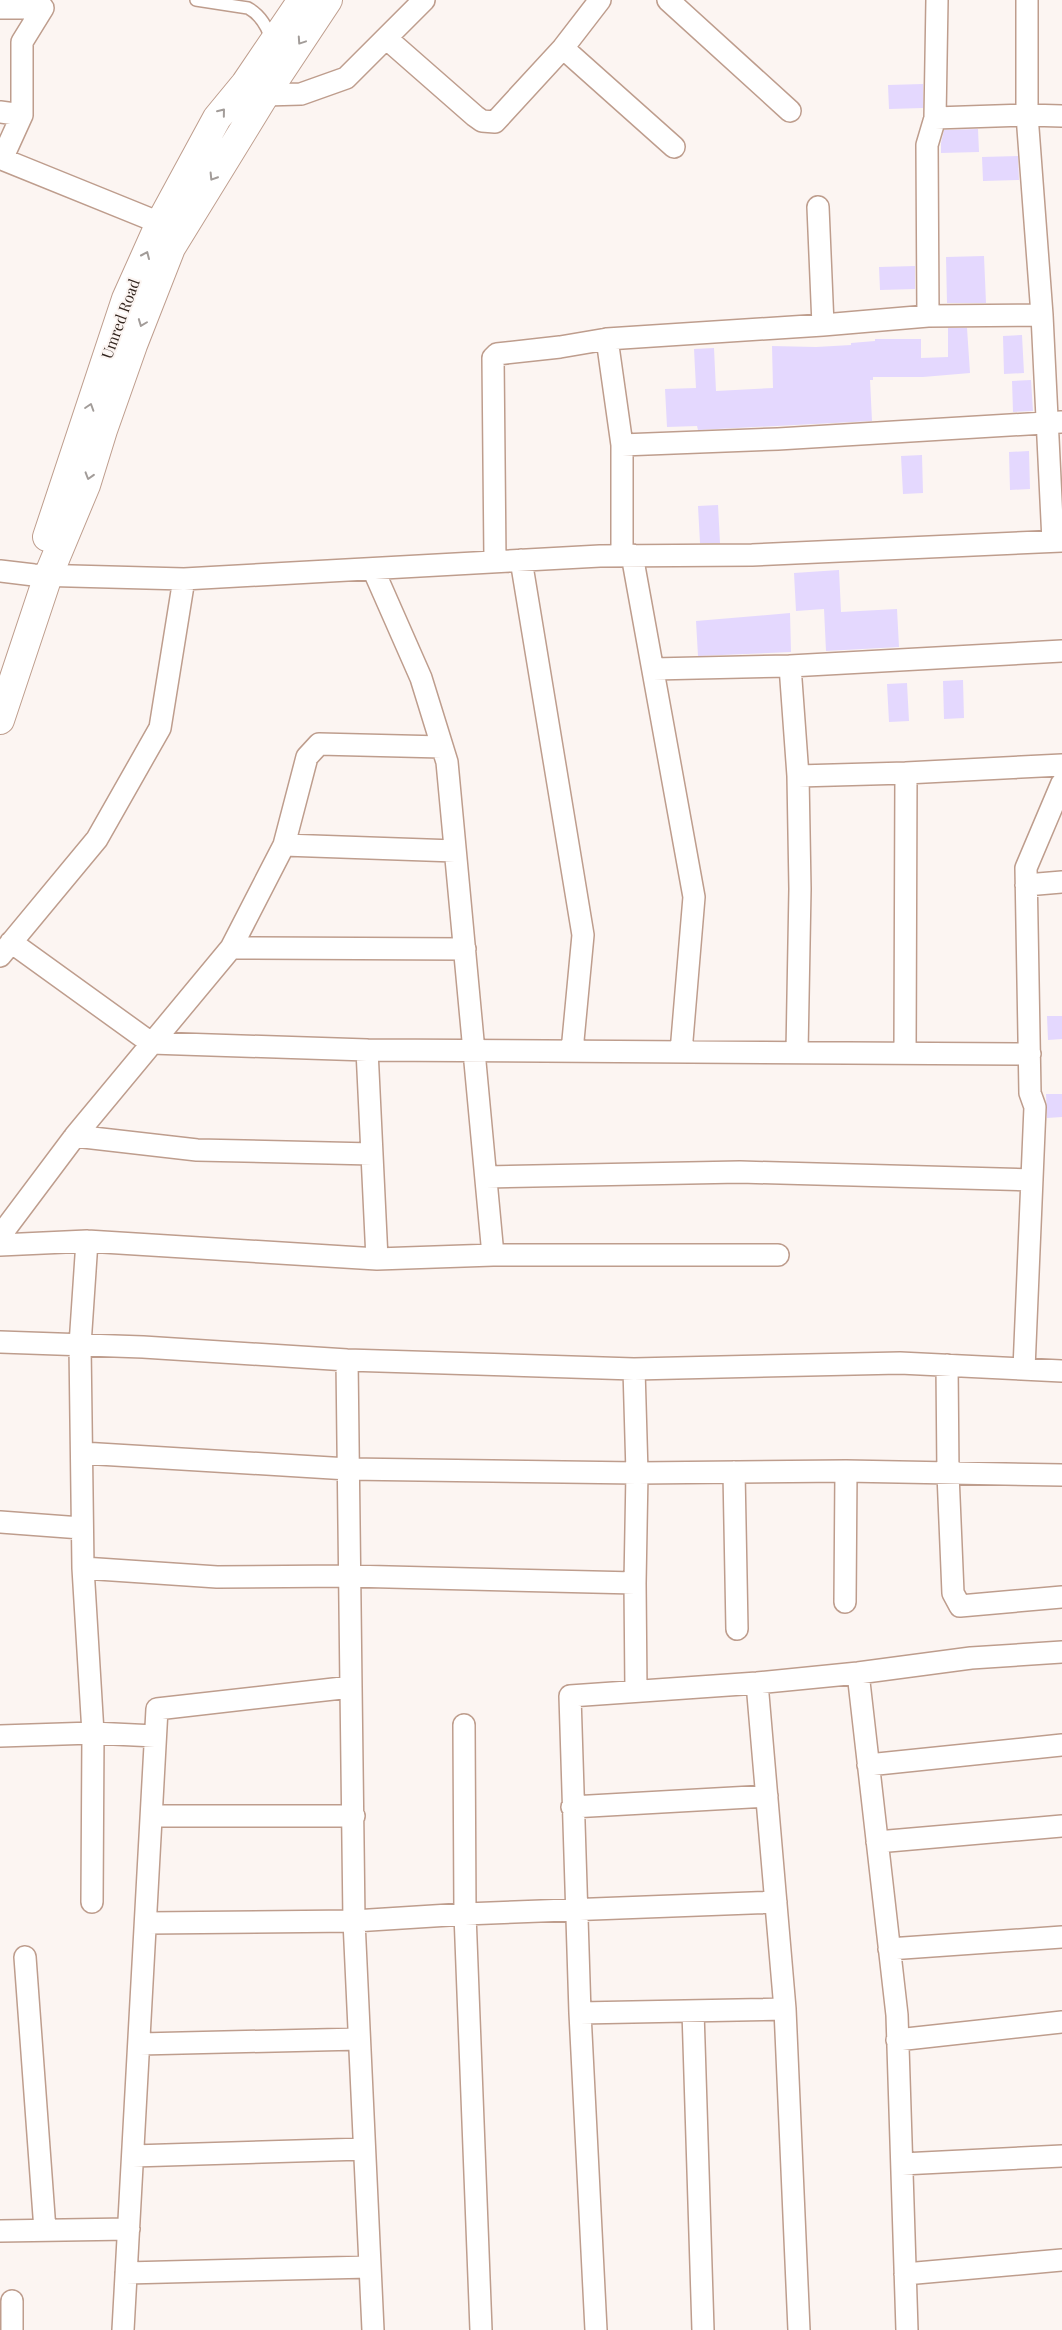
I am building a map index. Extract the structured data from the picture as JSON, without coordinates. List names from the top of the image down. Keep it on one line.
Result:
{"streets":{"highway":["Umred Road"]}}
